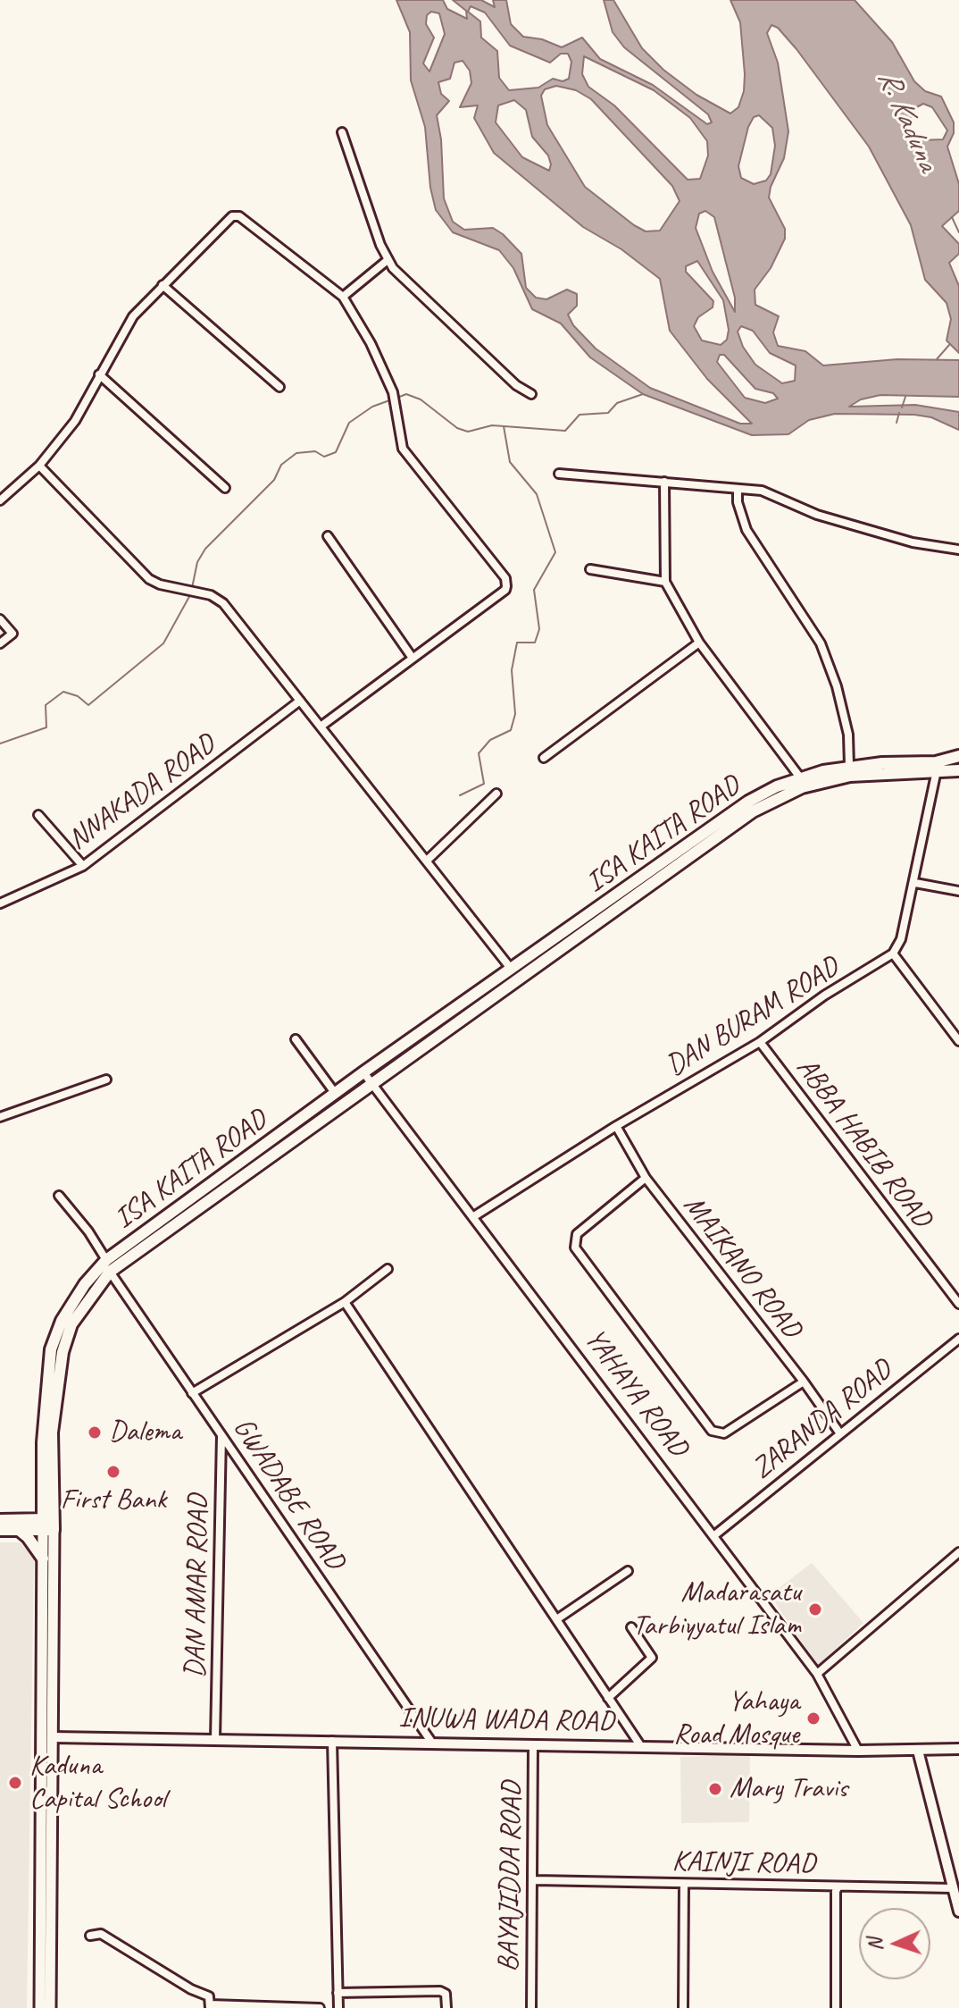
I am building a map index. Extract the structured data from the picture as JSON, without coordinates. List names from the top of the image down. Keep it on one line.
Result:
{"streets":{"main road":["ISA KAITA ROAD"],"street":["NNAKADA ROAD","DAN BURAM ROAD","ABBA HABIB ROAD","MAIKANO ROAD","YAHAYA ROAD","ZARANDA ROAD","GWADABE ROAD","DAN AMAR ROAD","INUWA WADA ROAD","KAINJI ROAD","BAYAJIDDA ROAD"]},"crossings":[["ISA KAITA ROAD","YAHAYA ROAD"],["ISA KAITA ROAD","GWADABE ROAD"],["ISA KAITA ROAD","INUWA WADA ROAD"],["DAN BURAM ROAD","ABBA HABIB ROAD"],["DAN BURAM ROAD","MAIKANO ROAD"],["DAN BURAM ROAD","YAHAYA ROAD"],["MAIKANO ROAD","ZARANDA ROAD"],["YAHAYA ROAD","ZARANDA ROAD"],["YAHAYA ROAD","INUWA WADA ROAD"],["GWADABE ROAD","DAN AMAR ROAD"],["GWADABE ROAD","INUWA WADA ROAD"],["DAN AMAR ROAD","INUWA WADA ROAD"],["INUWA WADA ROAD","BAYAJIDDA ROAD"],["KAINJI ROAD","BAYAJIDDA ROAD"]],"water":["R. Kaduna"],"places":["Dalema","First Bank","Madarasatu Tarbiyyatul Islam","Yahaya Road Mosque","Kaduna Capital School","Mary Travis"],"north":"left"}
